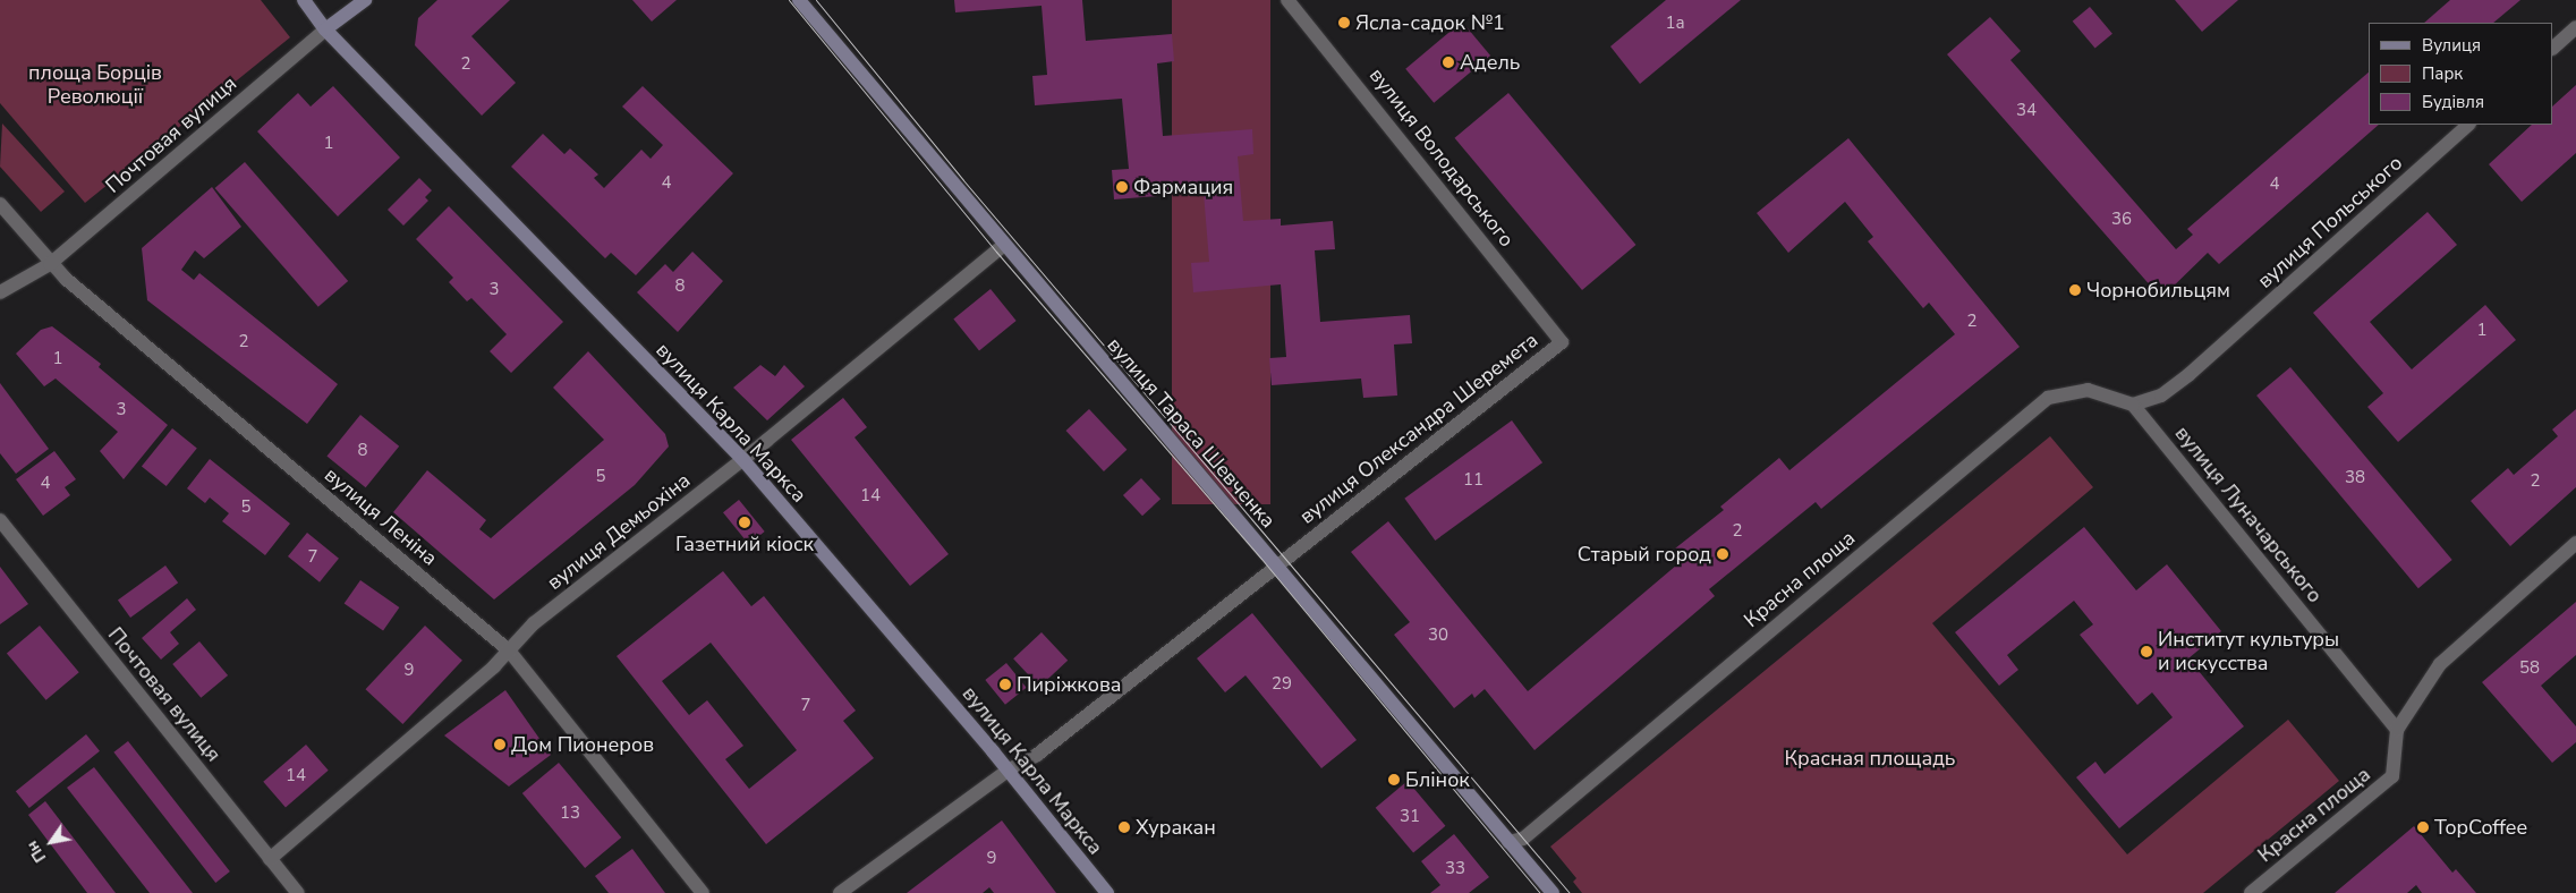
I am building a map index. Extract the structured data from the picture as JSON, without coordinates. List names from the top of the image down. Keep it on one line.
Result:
{"streets":{"main road":["Почтовая вулиця","вулиця Карла Маркса","вулиця Тараса Шевченка"],"street":["вулиця Володарського","вулиця Польського","вулиця Олександра Шеремета","вулиця Луначарського","вулиця Леніна","вулиця Демьохіна","Красна площа"]},"crossings":[["Почтовая вулиця","вулиця Карла Маркса"],["Почтовая вулиця","вулиця Леніна"],["Почтовая вулиця","вулиця Демьохіна"],["вулиця Володарського","вулиця Олександра Шеремета"],["вулиця Польського","вулиця Луначарського"],["вулиця Польського","Красна площа"],["вулиця Карла Маркса","вулиця Олександра Шеремета"],["вулиця Карла Маркса","вулиця Демьохіна"],["вулиця Олександра Шеремета","вулиця Тараса Шевченка"],["вулиця Тараса Шевченка","вулиця Демьохіна"],["вулиця Тараса Шевченка","Красна площа"],["вулиця Луначарського","Красна площа"],["вулиця Леніна","вулиця Демьохіна"]],"parks":["площа Борців Революції","Красная площадь"],"places":["Ясла-садок №1","Адель","Фармация","Чорнобильцям","Газетний кіоск","Старый город","Институт культуры и искусства","Пиріжкова","Дом Пионеров","Блінок","Хуракан","TopCoffee"],"house_numbers":["1а","2","34","1","4","4","36","8","3","2","1","2","1","3","8","5","38","11","2","4","14","5","2","7","30","58","9","29","7","14","13","31","9","33"],"legend":["Вулиця","Парк","Будівля"],"north":"bottom left"}
